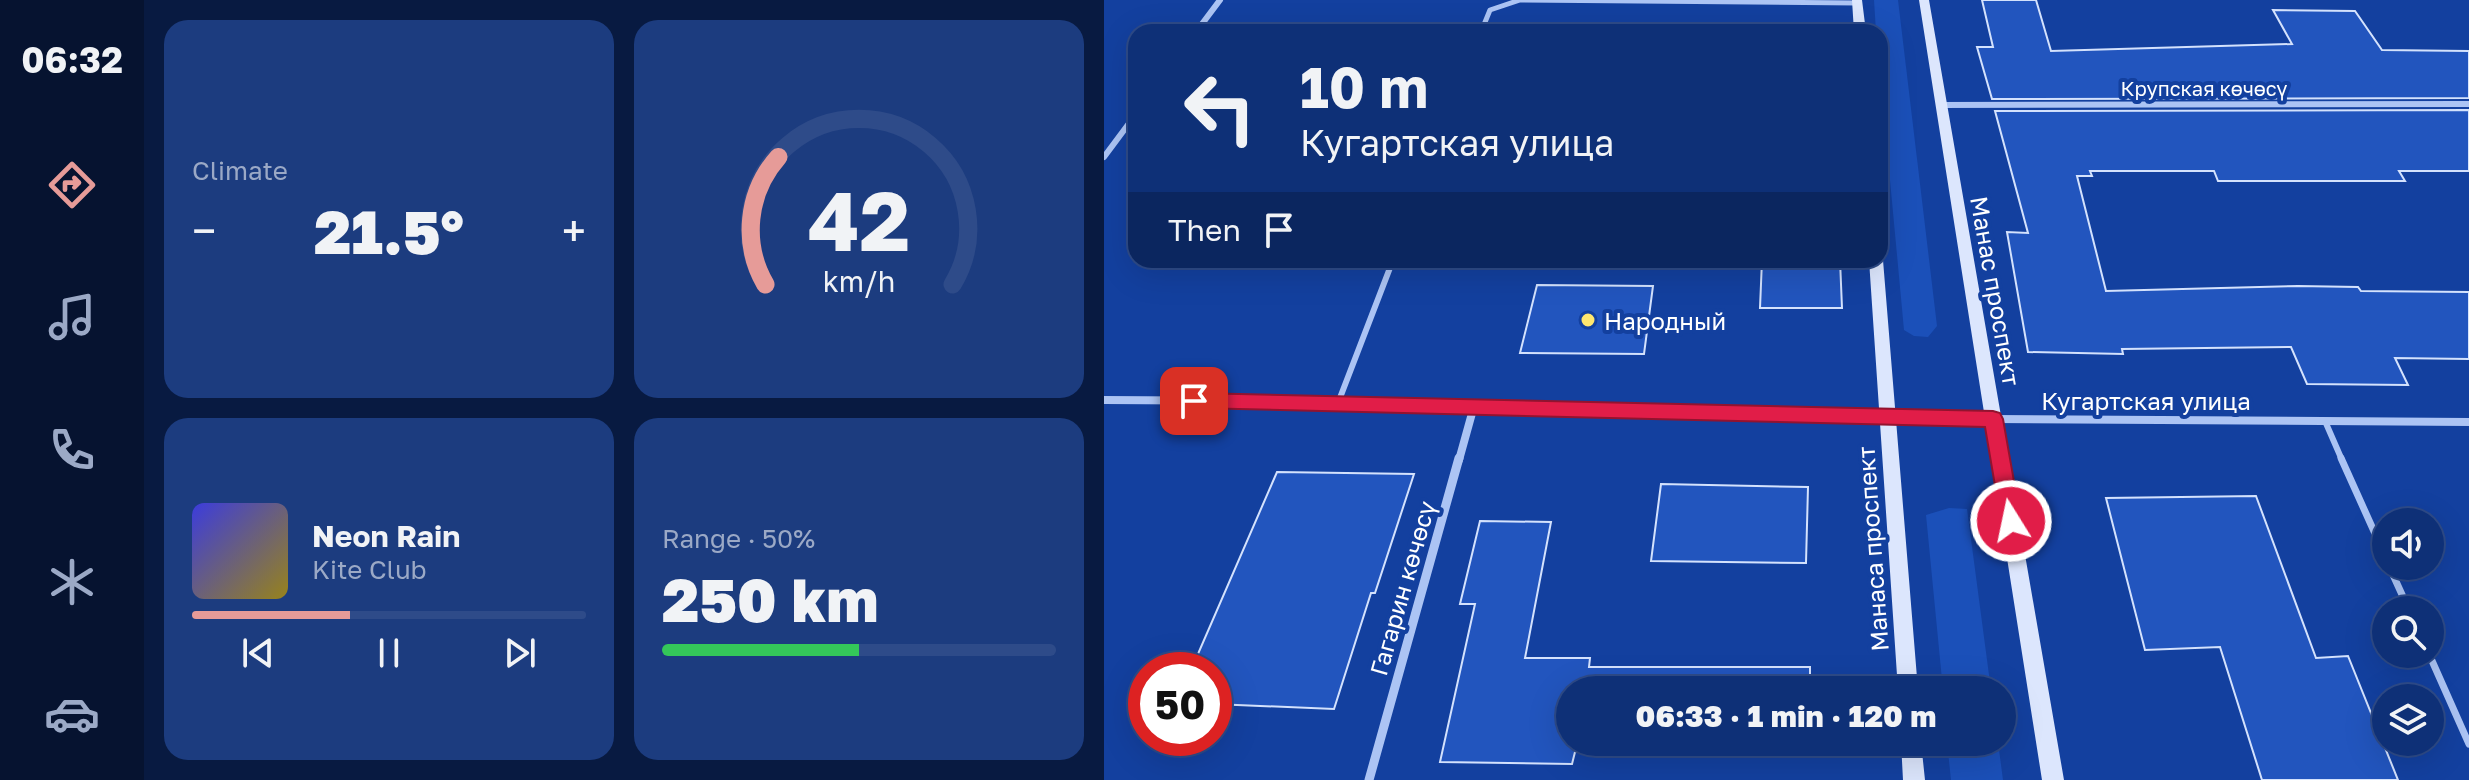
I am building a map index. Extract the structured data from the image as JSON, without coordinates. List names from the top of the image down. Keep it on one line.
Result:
{"streets":{"main road":["Манас проспект","Манаса проспект"],"street":["Крупская көчөсү","Кугартская улица","Гагарин көчөсү"]},"crossings":[["Крупская көчөсү","Манас проспект"],["Манас проспект","Кугартская улица"],["Кугартская улица","Манаса проспект"],["Кугартская улица","Гагарин көчөсү"]],"places":["Народный"],"page":{"tabs":"06:32","tile":["Climate",["Range · 50%","250 km"]],"turn":["10 m","Кугартская улица"],"then":"Then","heat":["−","21.5°","+"],"song":["Neon Rain","Kite Club"],"limit":"50","trip":"06:33 · 1 min · 120 m","gauge":["42","km/h"]}}
